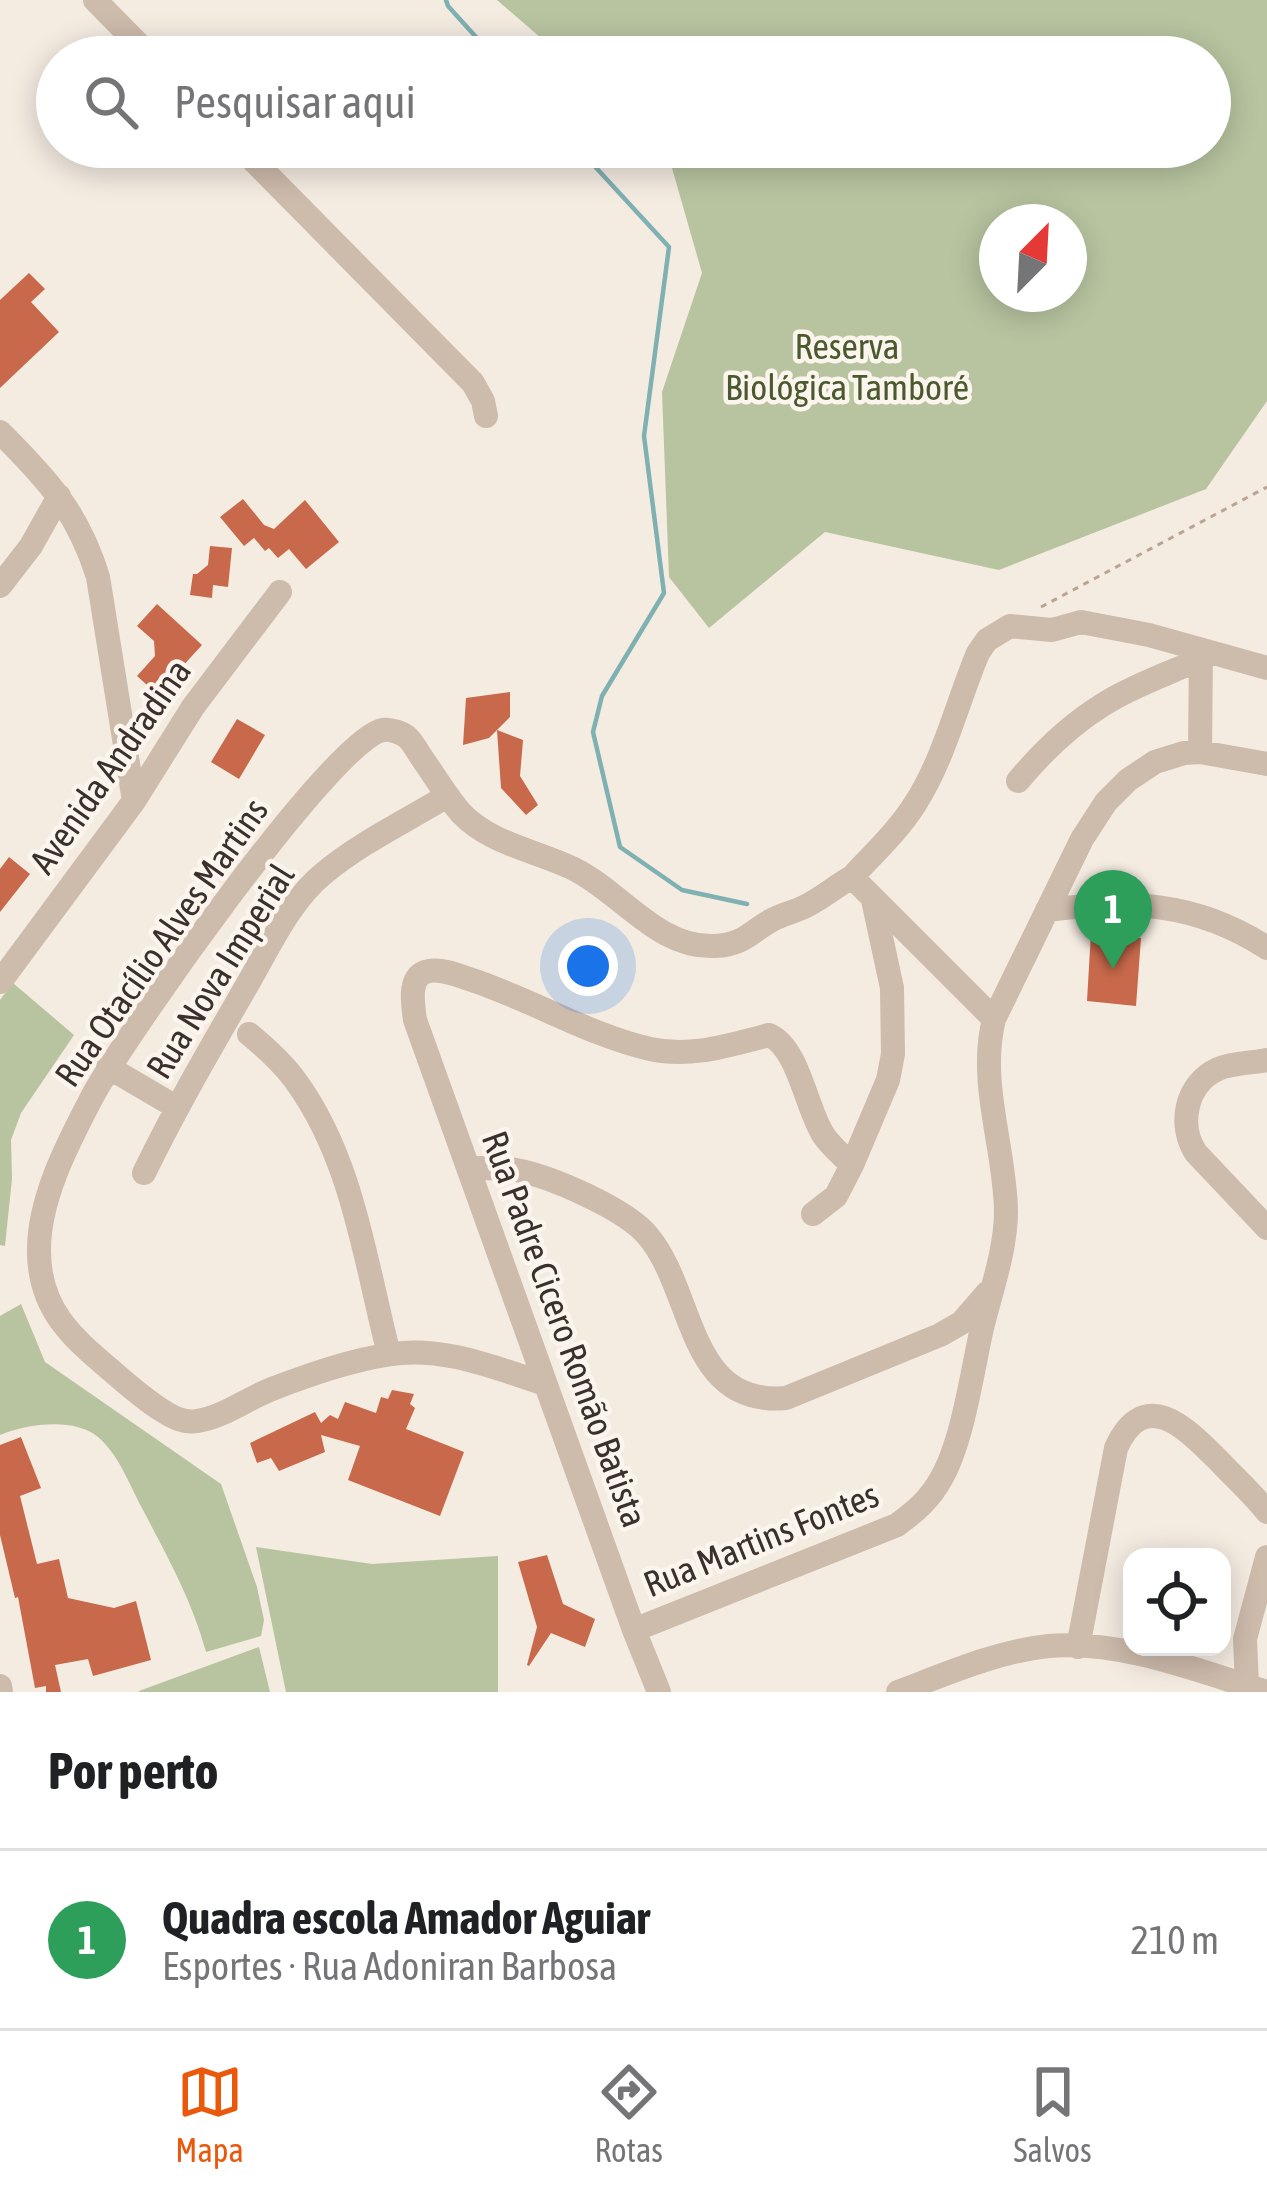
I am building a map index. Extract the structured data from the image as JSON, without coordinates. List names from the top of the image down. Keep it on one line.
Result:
{"streets":{"street":["Avenida Andradina","Rua Otacílio Alves Martins","Rua Nova Imperial","Rua Padre Cicero Romão Batista","Rua Martins Fontes"]},"crossings":[["Rua Otacílio Alves Martins","Rua Nova Imperial"],["Rua Otacílio Alves Martins","Rua Padre Cicero Romão Batista"],["Rua Padre Cicero Romão Batista","Rua Martins Fontes"]],"parks":["Reserva Biológica Tamboré"],"north":"top right","page":{"search":"Pesquisar aqui","pins":"1","heading":"Por perto","list":[{"mark":"1","name":"Quadra escola Amador Aguiar","note":"Esportes · Rua Adoniran Barbosa","value":"210 m"}],"nav":["Mapa","Rotas","Salvos"]}}
